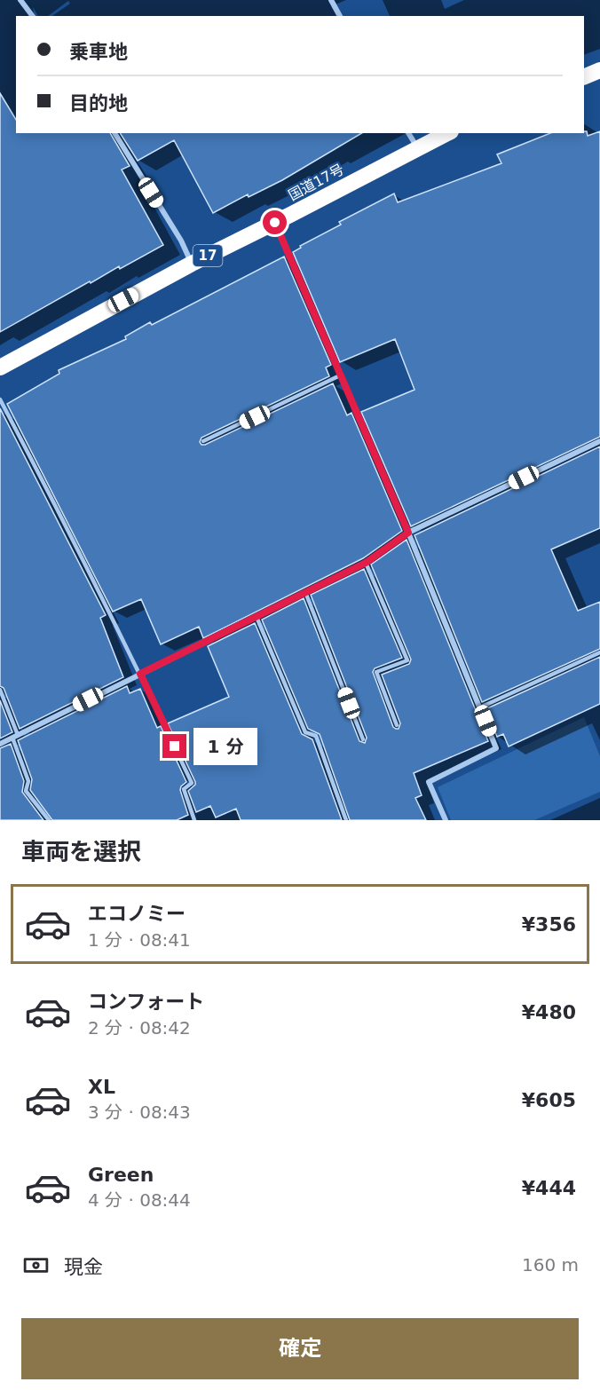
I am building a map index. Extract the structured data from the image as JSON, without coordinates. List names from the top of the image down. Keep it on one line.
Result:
{"streets":{"highway":["国道17号","17"]},"page":{"banner":["乗車地","目的地"],"bubble":"1 分","heading":"車両を選択","list":[{"name":"エコノミー","note":"1 分 · 08:41","value":"¥356"},{"name":"コンフォート","note":"2 分 · 08:42","value":"¥480"},{"name":"XL","note":"3 分 · 08:43","value":"¥605"},{"name":"Green","note":"4 分 · 08:44","value":"¥444"}],"pay":["現金","160 m"],"buttons":"確定"}}
